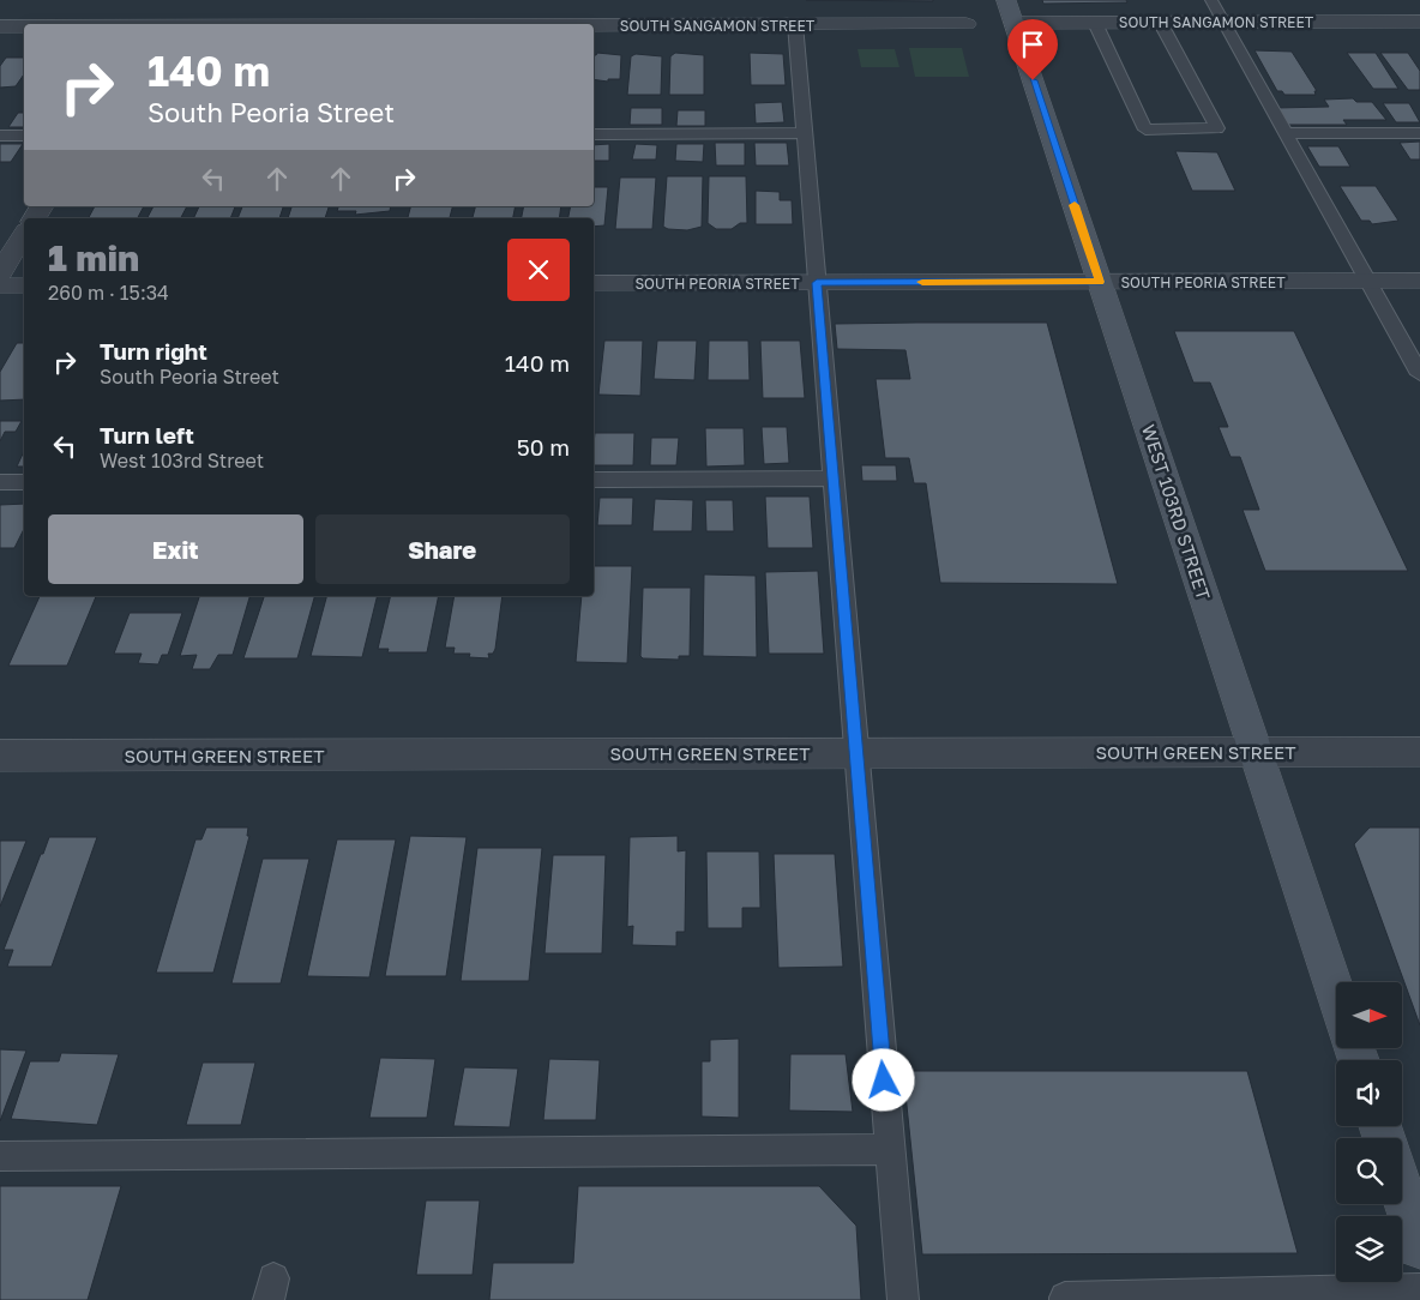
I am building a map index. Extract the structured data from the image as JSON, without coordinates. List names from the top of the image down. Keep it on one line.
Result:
{"streets":{"main road":["WEST 103RD STREET"],"street":["SOUTH SANGAMON STREET","SOUTH PEORIA STREET","SOUTH GREEN STREET"]},"crossings":[["SOUTH SANGAMON STREET","WEST 103RD STREET"],["SOUTH PEORIA STREET","WEST 103RD STREET"],["WEST 103RD STREET","SOUTH GREEN STREET"]],"north":"right","page":{"turn":["140 m","South Peoria Street"],"heading":["1 min","260 m · 15:34"],"list":[{"name":"Turn right","note":"South Peoria Street","value":"140 m"},{"name":"Turn left","note":"West 103rd Street","value":"50 m"}],"buttons":["Exit","Share"]}}
